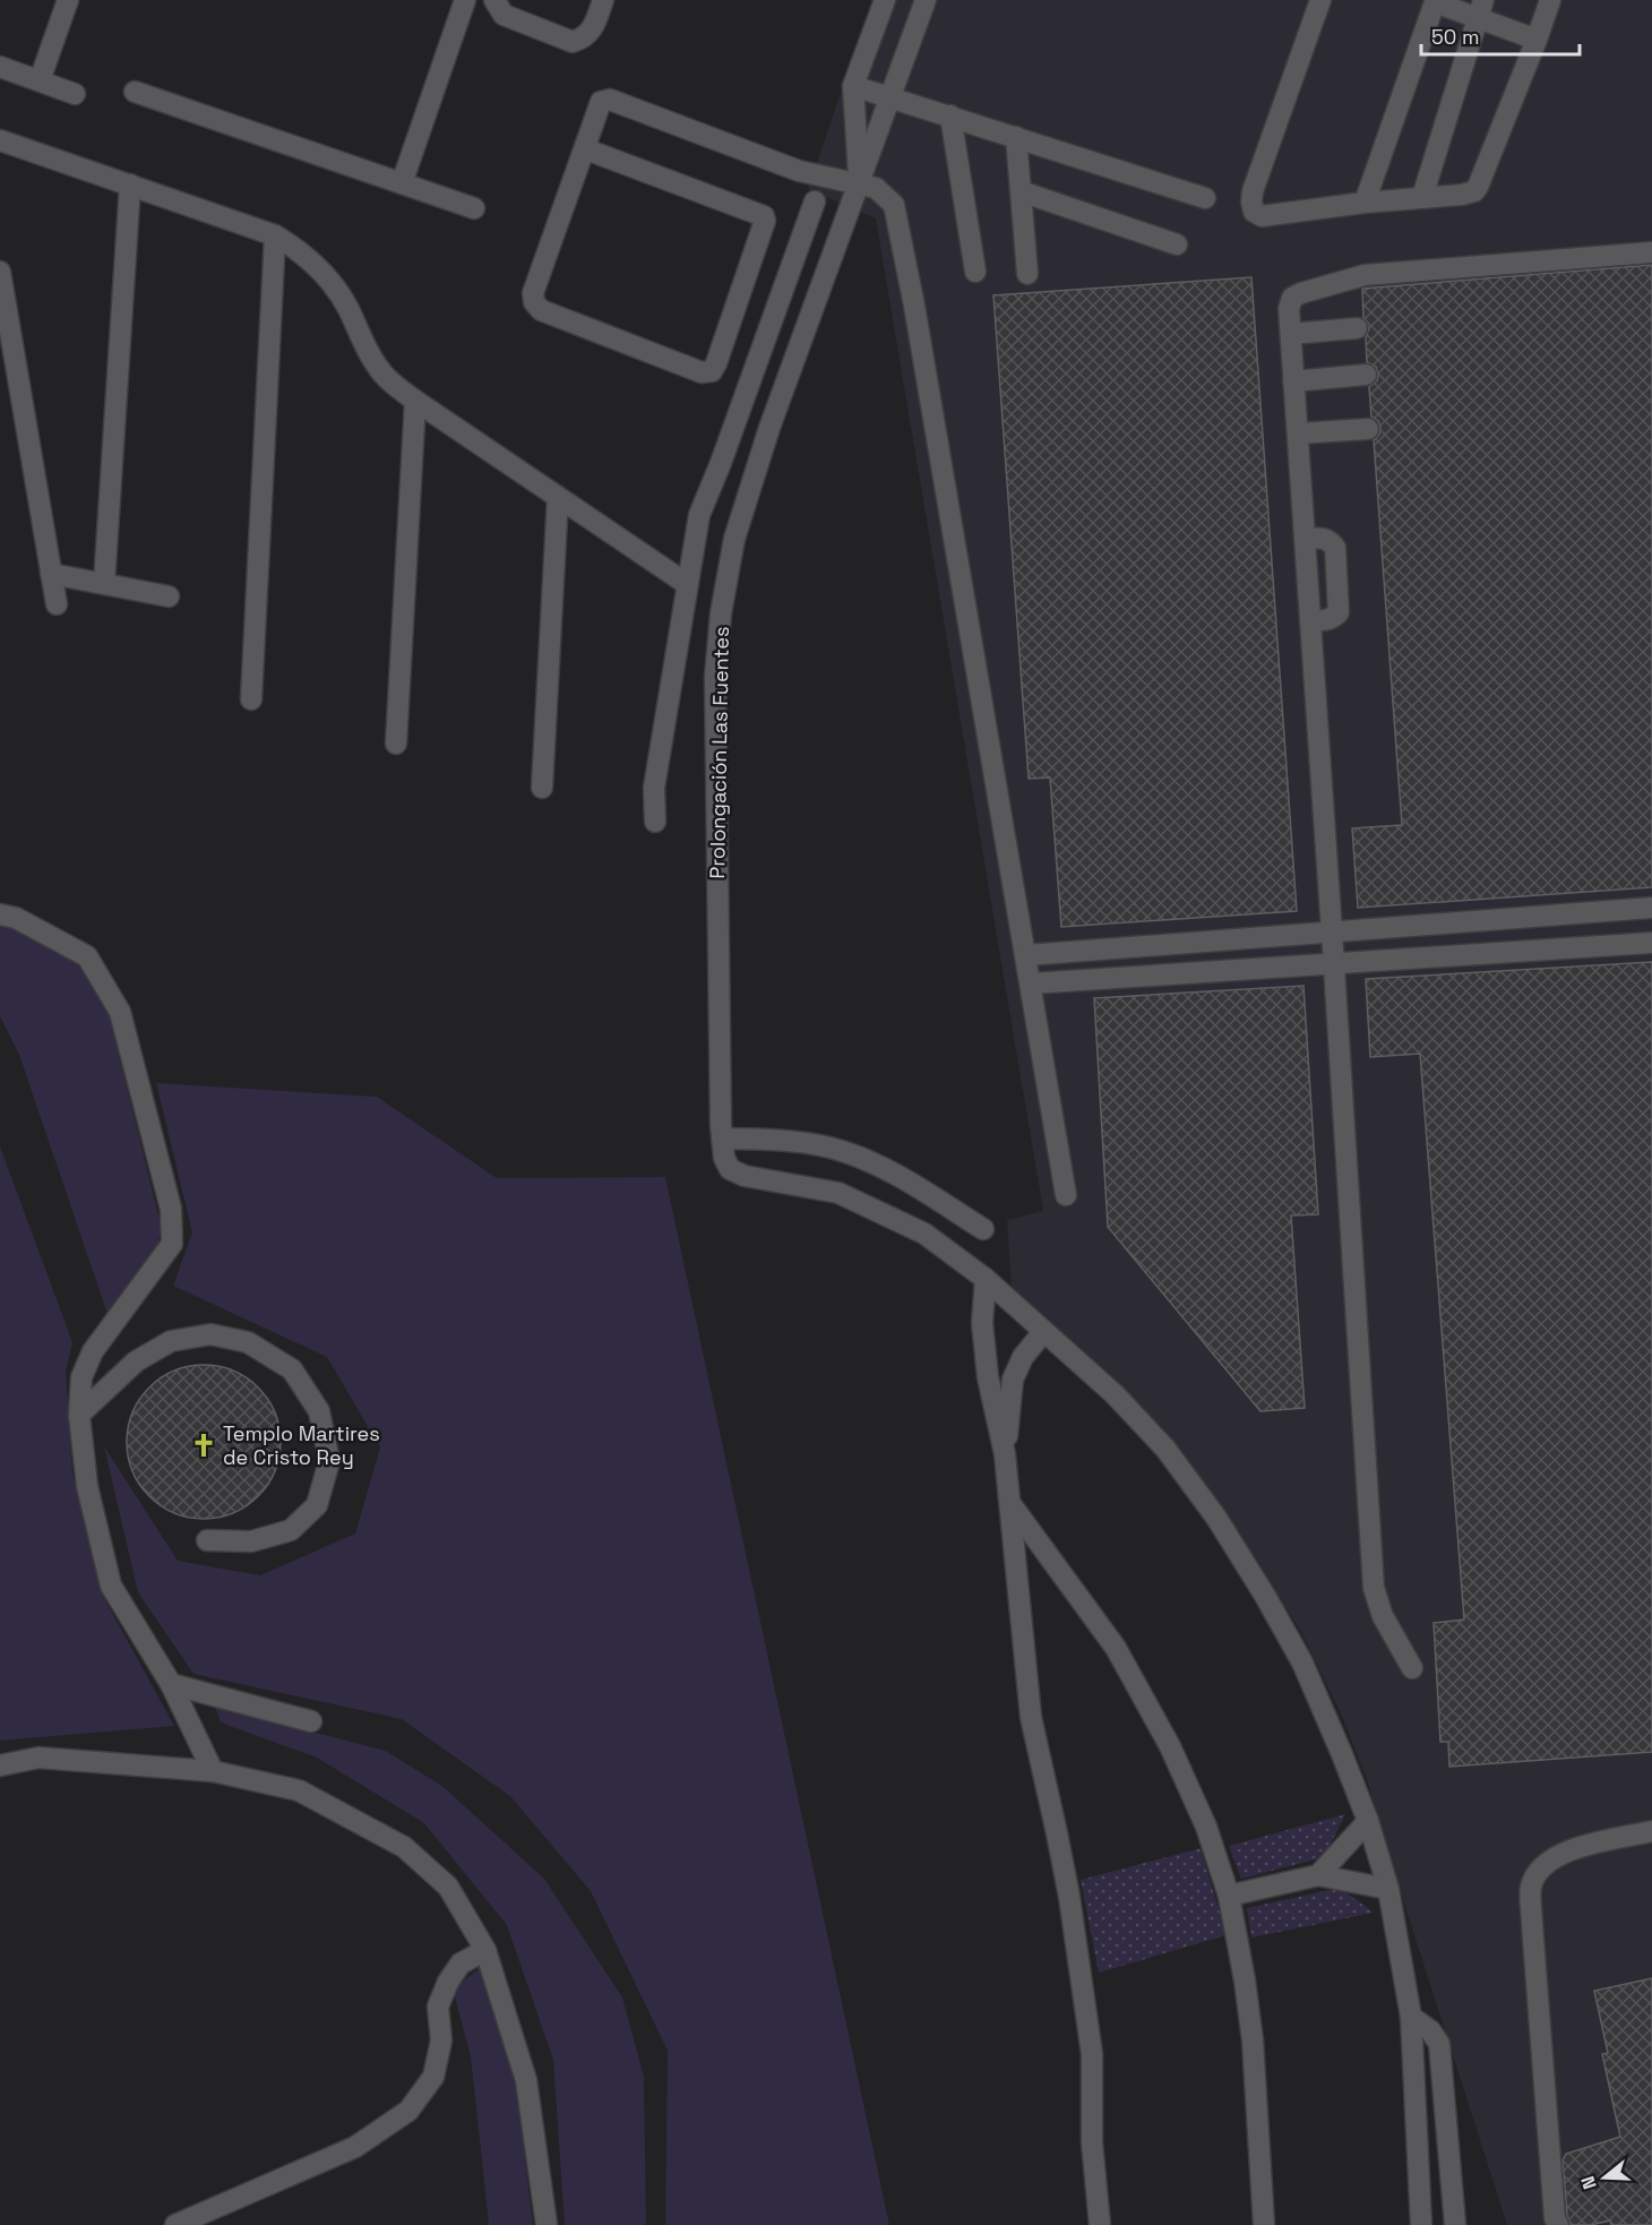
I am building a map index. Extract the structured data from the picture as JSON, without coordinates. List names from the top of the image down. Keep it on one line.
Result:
{"streets":{"street":["Prolongación Las Fuentes"]},"places":{"church":["Templo Martires de Cristo Rey"]},"scale_bar":"50 m","north":"left"}
